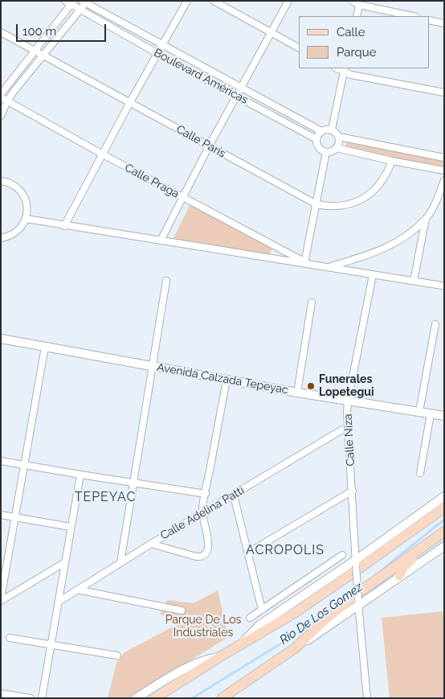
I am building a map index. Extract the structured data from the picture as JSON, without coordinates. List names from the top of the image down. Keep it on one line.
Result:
{"streets":{"street":["Boulevard Américas","Calle París","Calle Praga","Avenida Calzada Tepeyac","Calle Niza","Calle Adelina Patti"]},"crossings":[["Avenida Calzada Tepeyac","Calle Niza"],["Calle Niza","Calle Adelina Patti"]],"districts":["TEPEYAC","ACROPOLIS"],"water":["Rio De Los Gomez"],"parks":["Parque De Los Industriales"],"places":["Funerales Lopetegui"],"legend":["Calle","Parque"],"scale_bar":"100 m"}
